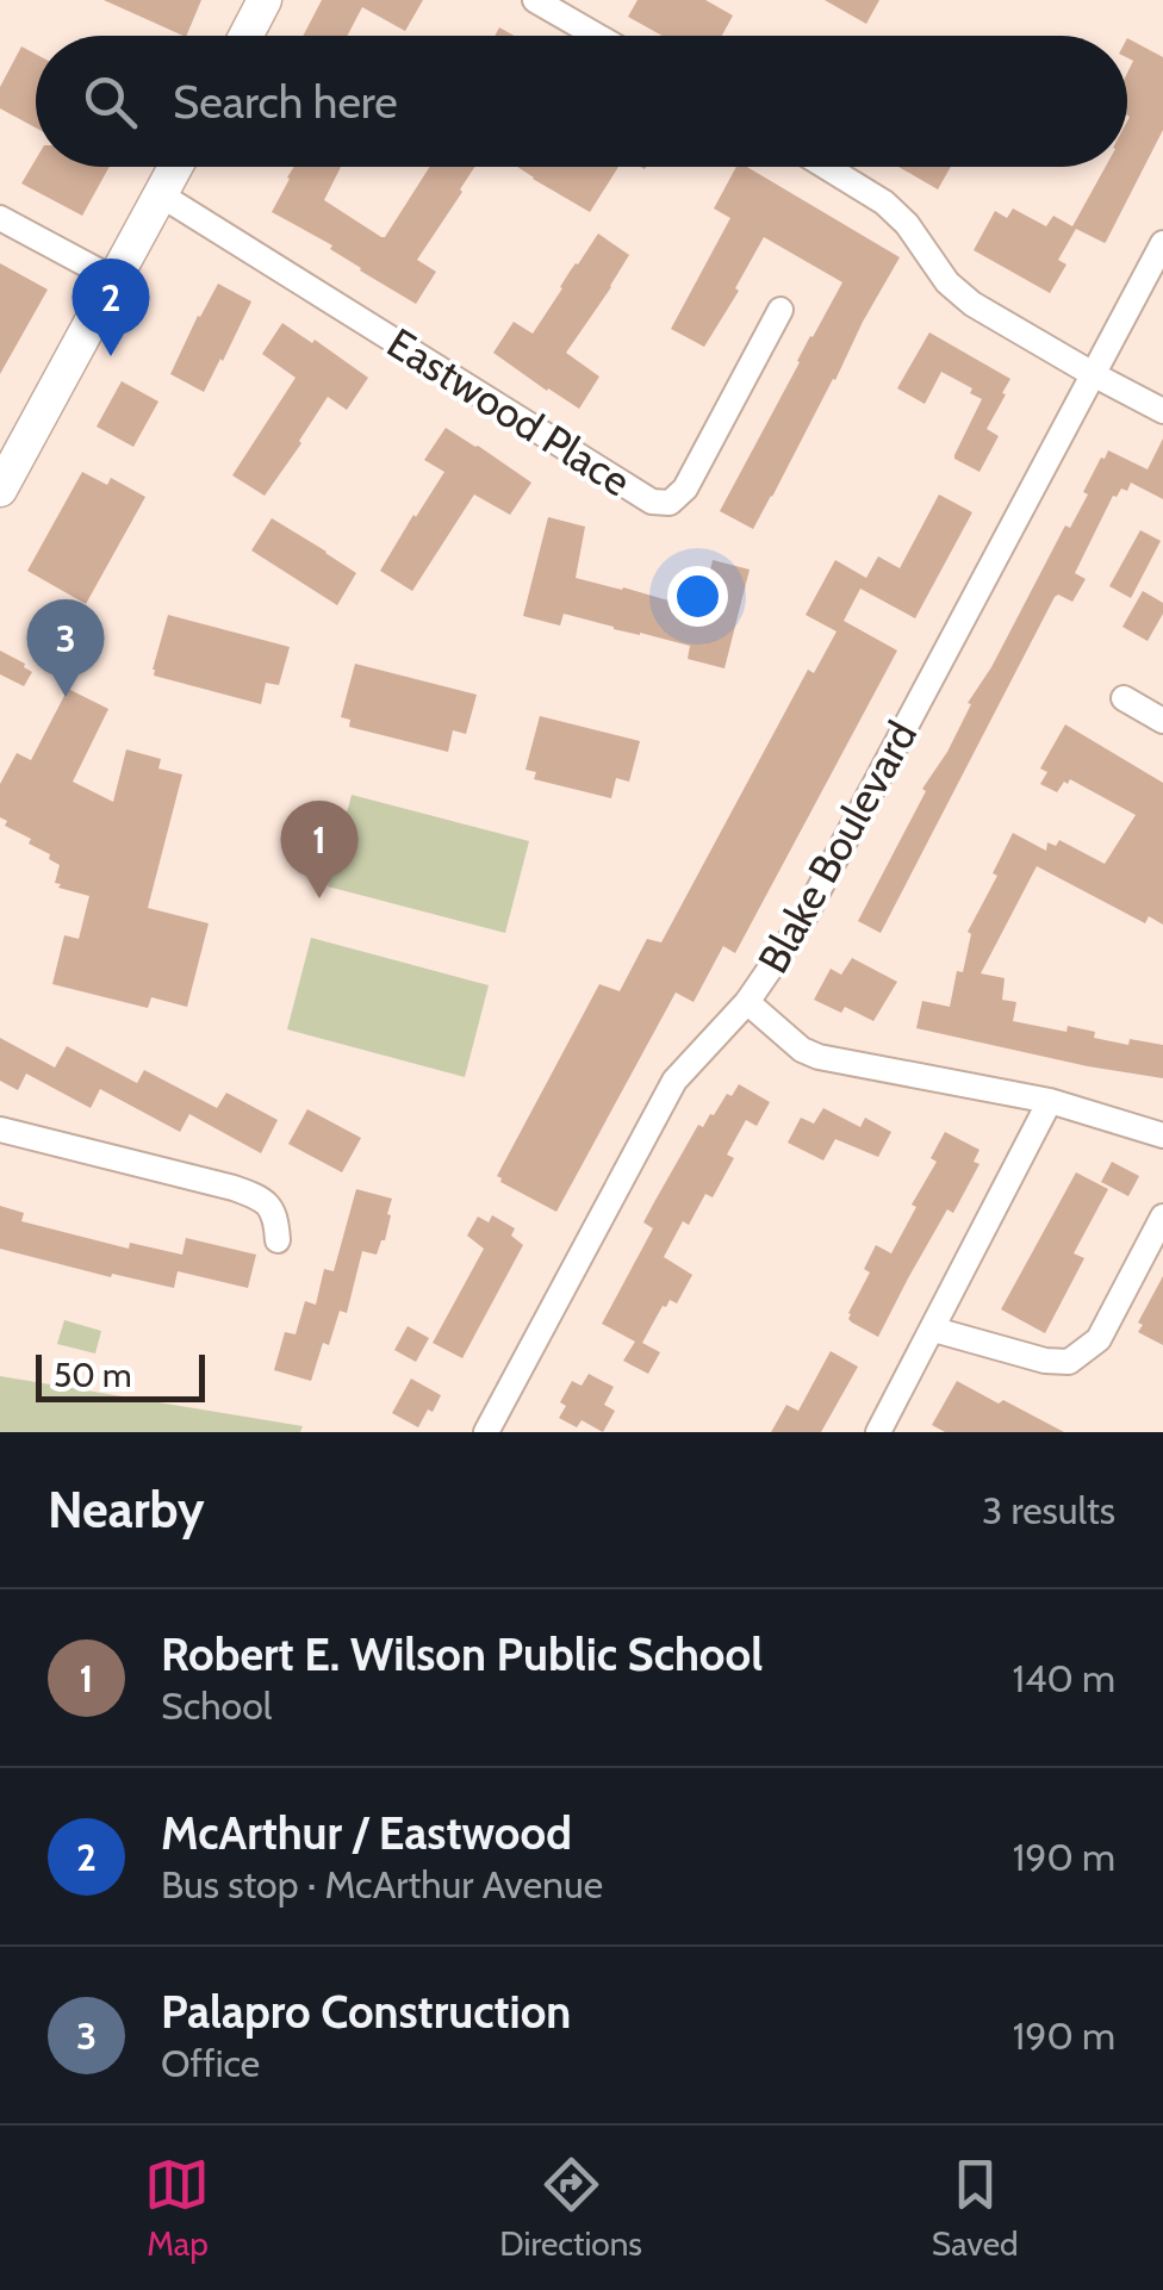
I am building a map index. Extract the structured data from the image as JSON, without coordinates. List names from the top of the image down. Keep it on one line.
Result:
{"streets":{"street":["Eastwood Place","Blake Boulevard"]},"scale_bar":"50 m","page":{"search":"Search here","pins":["2","3","1"],"scale":"50 m","heading":["Nearby","3 results"],"list":[{"mark":"1","name":"Robert E. Wilson Public School","note":"School","value":"140 m"},{"mark":"2","name":"McArthur / Eastwood","note":"Bus stop · McArthur Avenue","value":"190 m"},{"mark":"3","name":"Palapro Construction","note":"Office","value":"190 m"}],"nav":["Map","Directions","Saved"]}}
